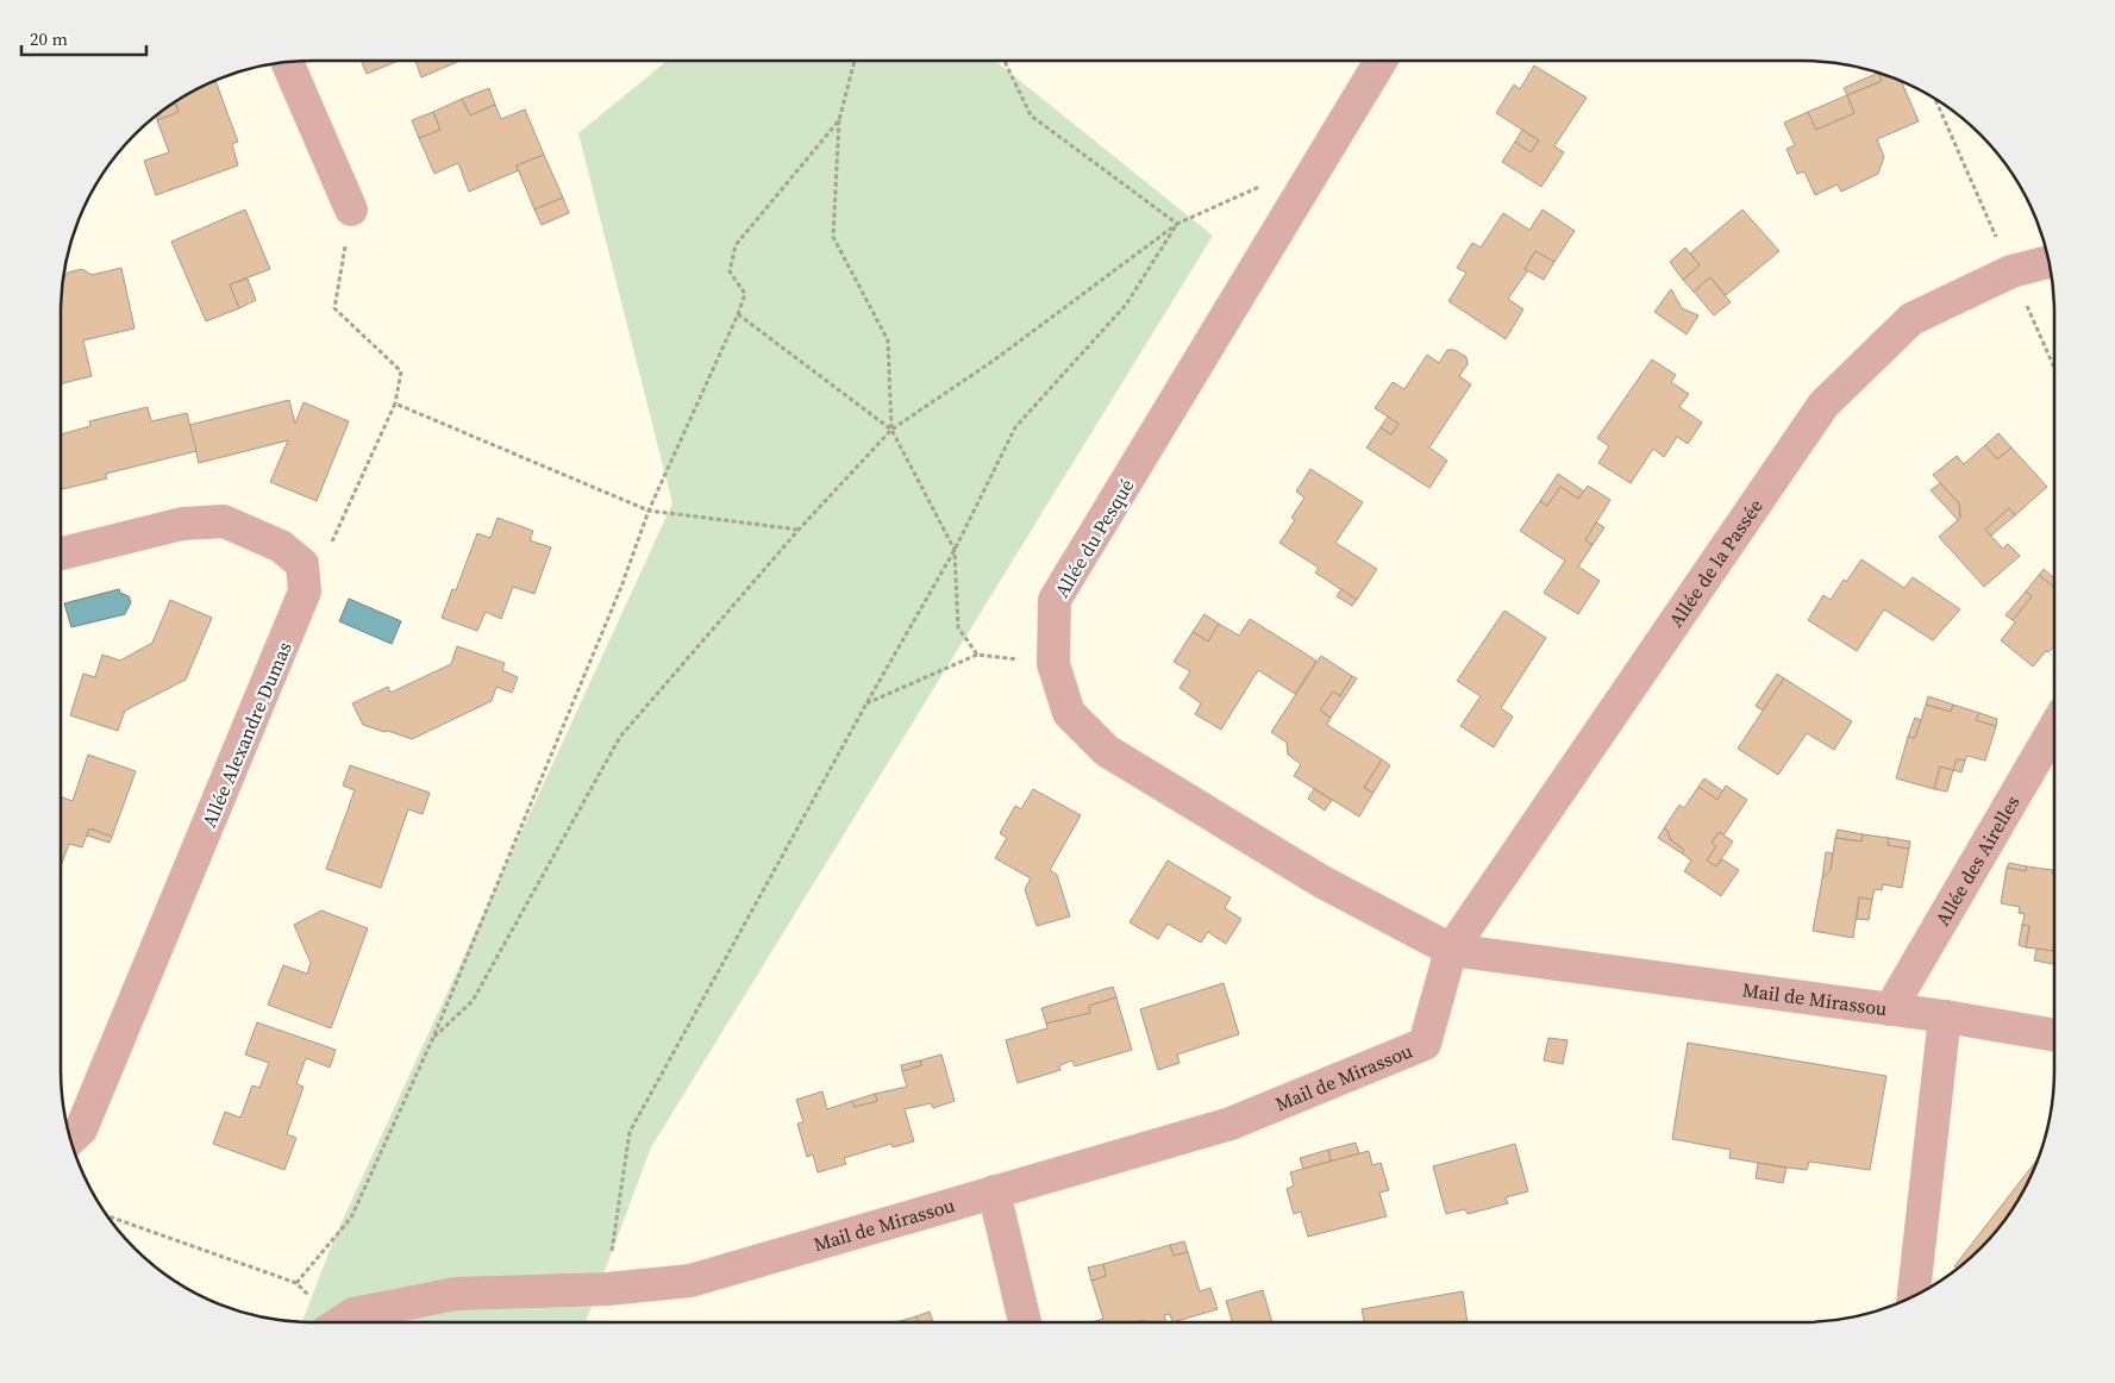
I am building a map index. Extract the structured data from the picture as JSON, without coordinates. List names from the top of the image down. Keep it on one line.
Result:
{"streets":{"street":["Allée du Pesqué","Allée de la Passée","Allée Alexandre Dumas","Allée des Airelles","Mail de Mirassou"]},"crossings":[["Allée du Pesqué","Allée de la Passée"],["Allée du Pesqué","Mail de Mirassou"],["Allée de la Passée","Mail de Mirassou"],["Allée des Airelles","Mail de Mirassou"]],"scale_bar":"20 m"}
